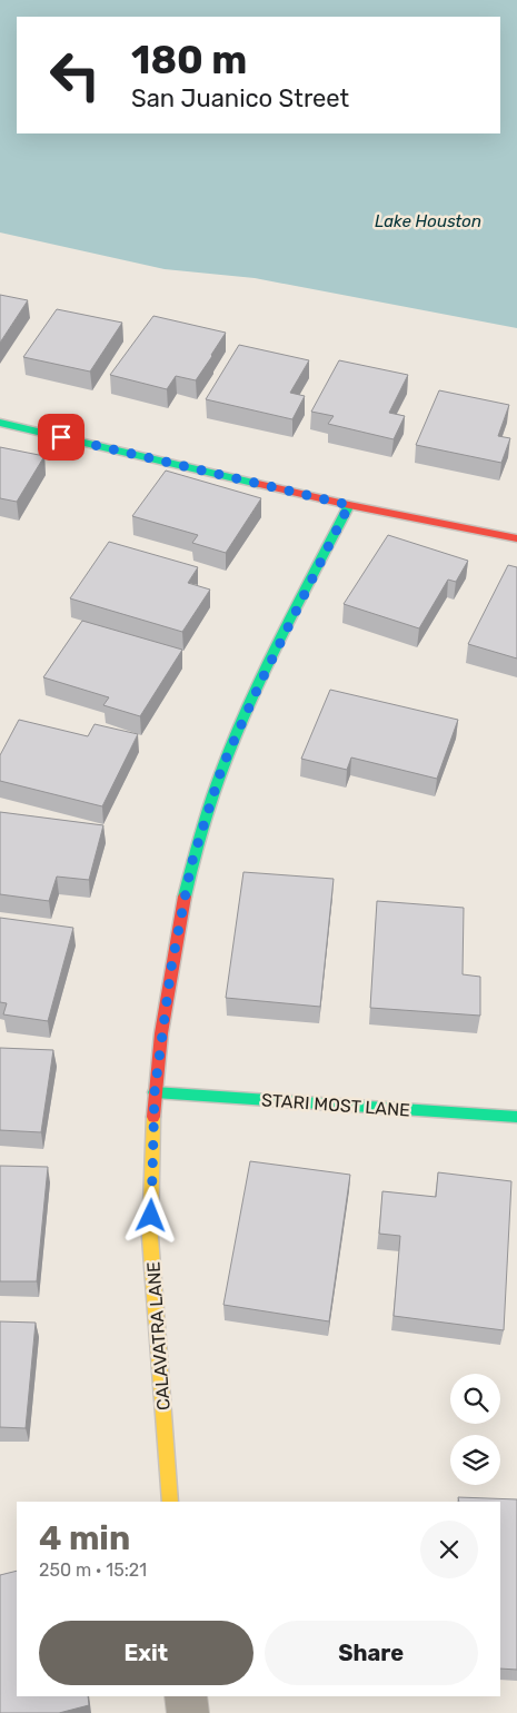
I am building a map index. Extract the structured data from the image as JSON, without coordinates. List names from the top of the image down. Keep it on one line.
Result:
{"streets":{"street":["STARI MOST LANE","CALAVATRA LANE"]},"crossings":[["STARI MOST LANE","CALAVATRA LANE"]],"water":["Lake Houston"],"page":{"turn":["180 m","San Juanico Street"],"heading":["4 min","250 m · 15:21"],"buttons":["Exit","Share"]}}
